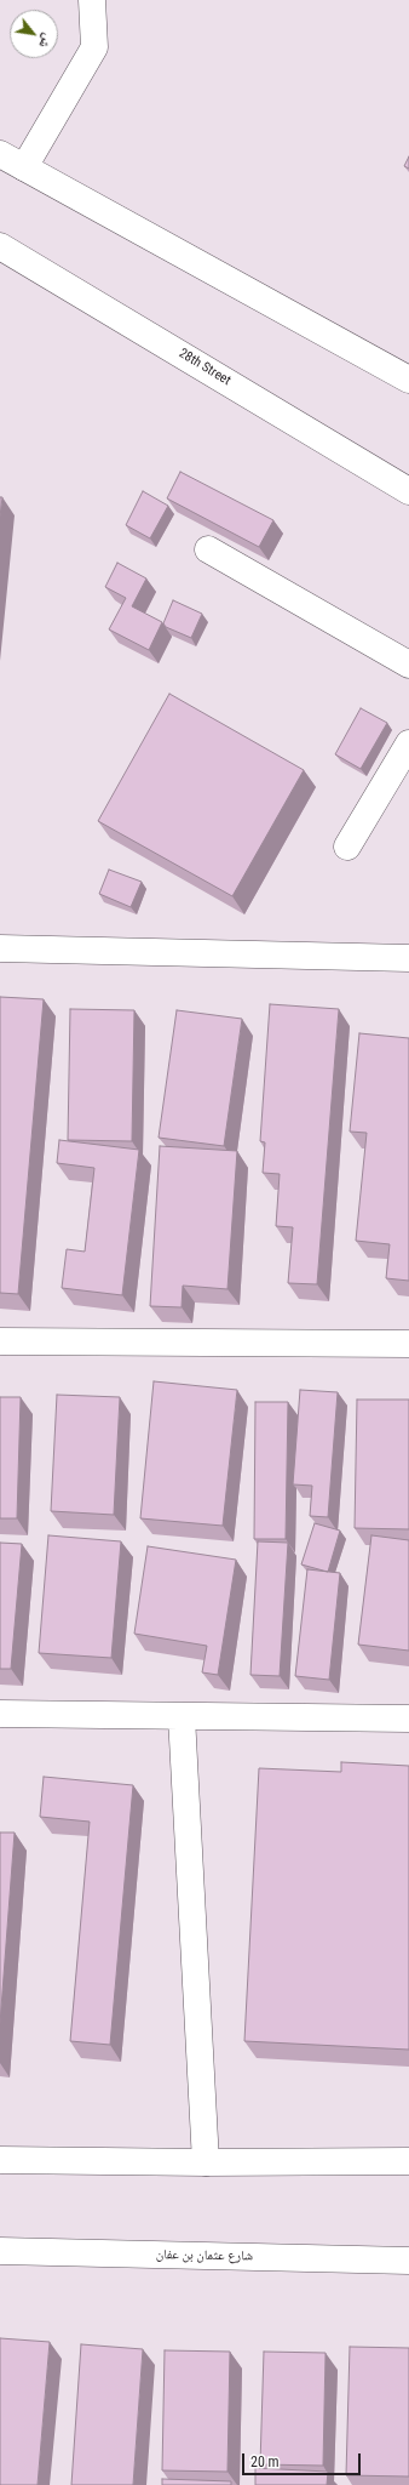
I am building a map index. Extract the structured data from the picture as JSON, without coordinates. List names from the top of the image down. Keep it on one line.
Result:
{"streets":{"street":["28th Street","شارع عثمان بن عفان"]},"scale_bar":"20 m","north":"bottom right"}
